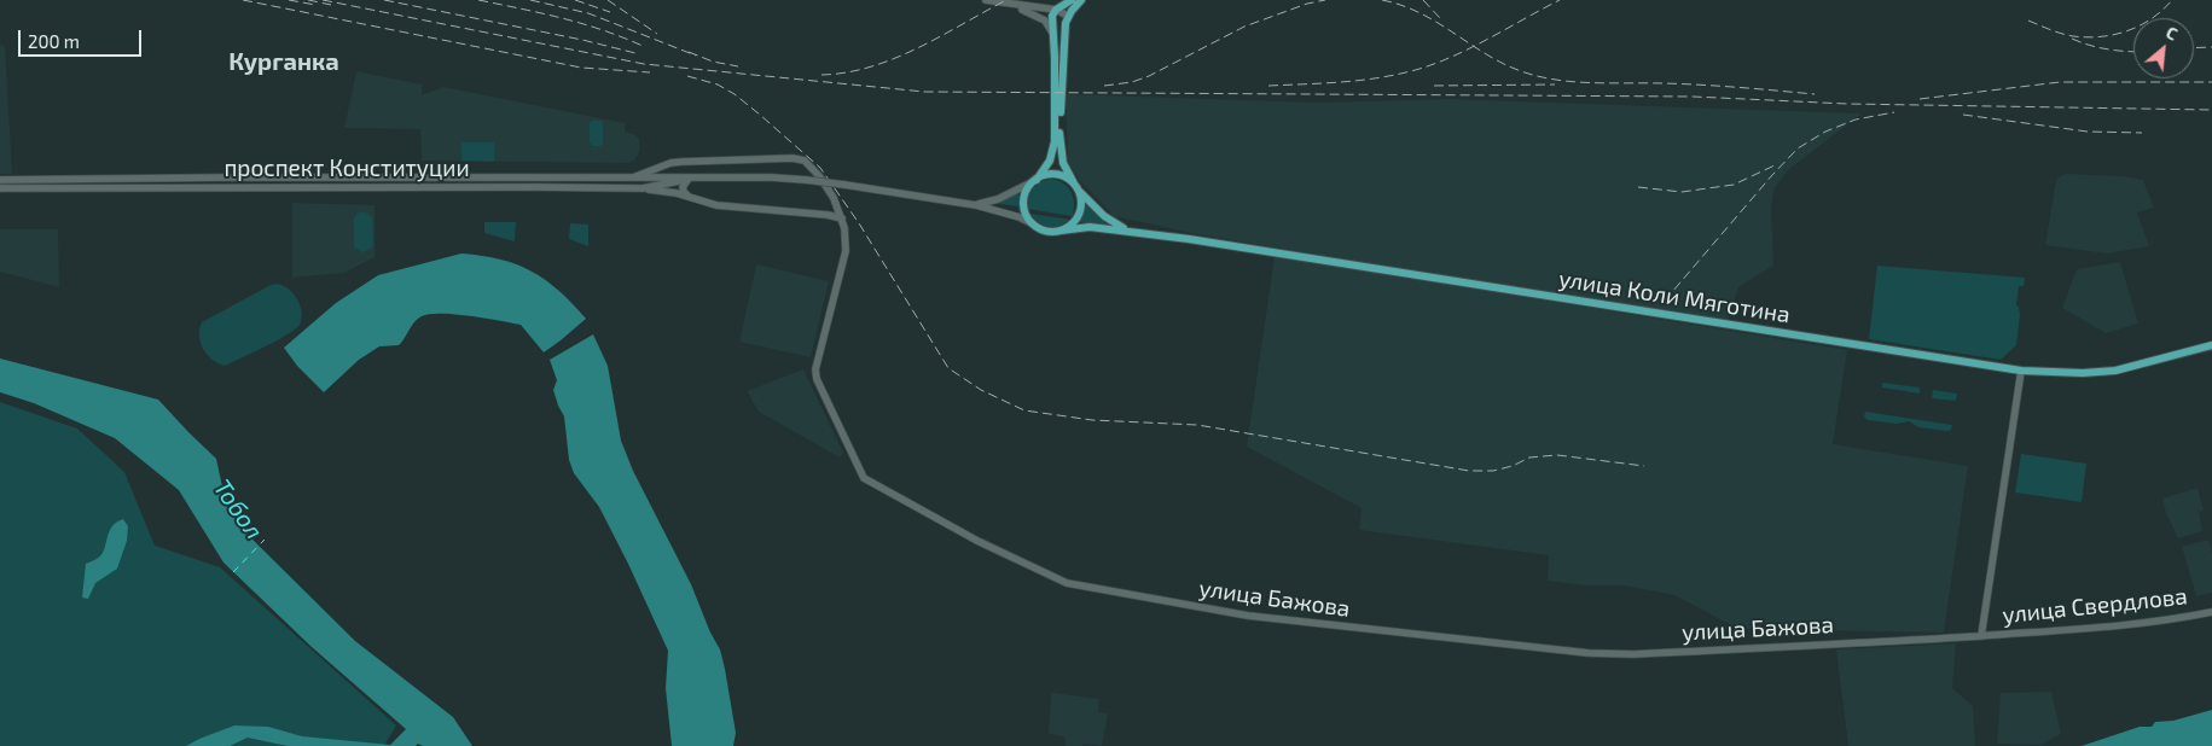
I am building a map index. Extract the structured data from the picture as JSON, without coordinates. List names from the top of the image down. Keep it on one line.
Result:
{"streets":{"main road":["проспект Конституции","улица Коли Мяготина","улица Бажова","улица Свердлова"]},"crossings":[["проспект Конституции","улица Коли Мяготина"],["проспект Конституции","улица Бажова"],["улица Бажова","улица Свердлова"]],"districts":["Курганка"],"water":["Тобол"],"scale_bar":"200 m","north":"top right"}
